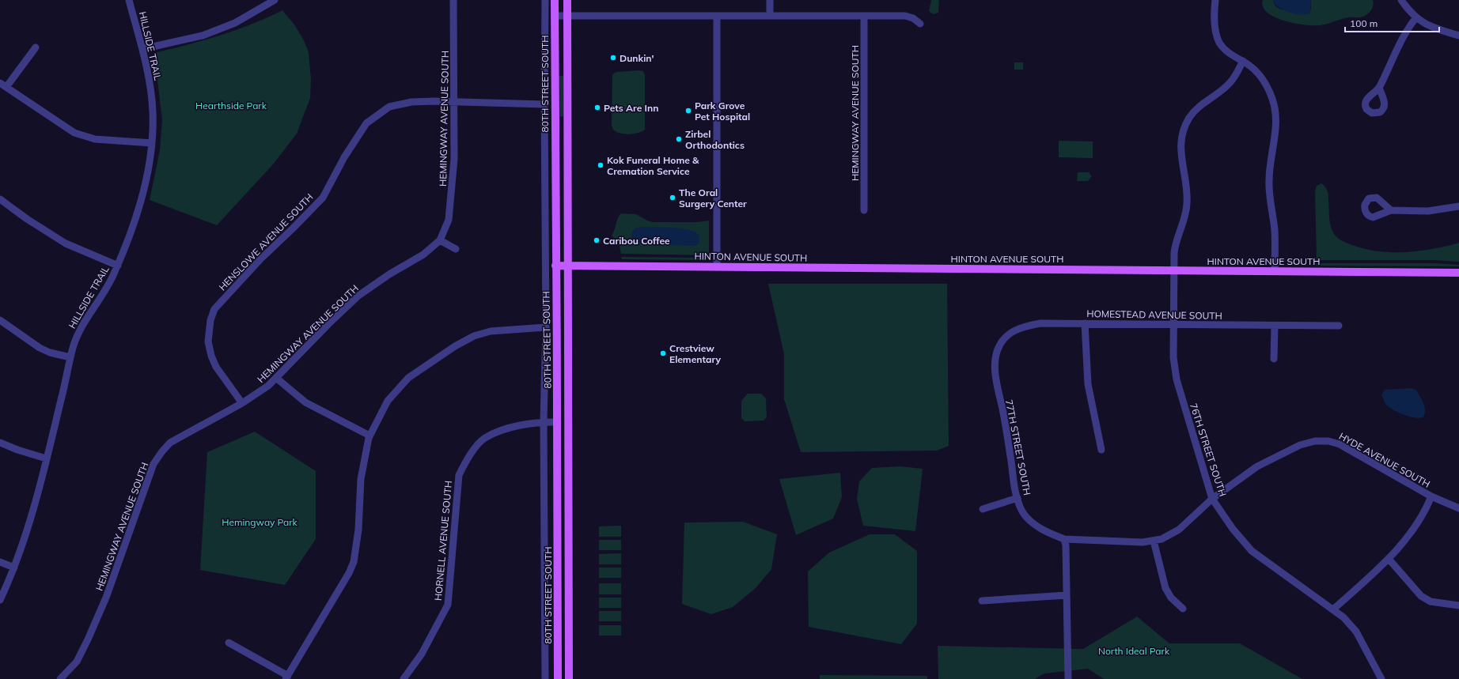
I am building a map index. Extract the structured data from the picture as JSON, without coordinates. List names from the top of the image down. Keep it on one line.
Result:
{"streets":{"main road":["80TH STREET SOUTH","HINTON AVENUE SOUTH"],"street":["HILLSIDE TRAIL","HEMINGWAY AVENUE SOUTH","HENSLOWE AVENUE SOUTH","HOMESTEAD AVENUE SOUTH","77TH STREET SOUTH","76TH STREET SOUTH","HYDE AVENUE SOUTH","HORNELL AVENUE SOUTH"]},"crossings":[["80TH STREET SOUTH","HENSLOWE AVENUE SOUTH"],["80TH STREET SOUTH","HINTON AVENUE SOUTH"],["80TH STREET SOUTH","HORNELL AVENUE SOUTH"],["HEMINGWAY AVENUE SOUTH","HENSLOWE AVENUE SOUTH"],["HINTON AVENUE SOUTH","76TH STREET SOUTH"],["HOMESTEAD AVENUE SOUTH","77TH STREET SOUTH"],["HOMESTEAD AVENUE SOUTH","76TH STREET SOUTH"],["77TH STREET SOUTH","HYDE AVENUE SOUTH"],["76TH STREET SOUTH","HYDE AVENUE SOUTH"]],"parks":["Hearthside Park","Hemingway Park","North Ideal Park"],"places":["Dunkin'","Pets Are Inn","Park Grove Pet Hospital","Zirbel Orthodontics","Kok Funeral Home & Cremation Service","The Oral Surgery Center","Caribou Coffee","Crestview Elementary"],"scale_bar":"100 m"}
